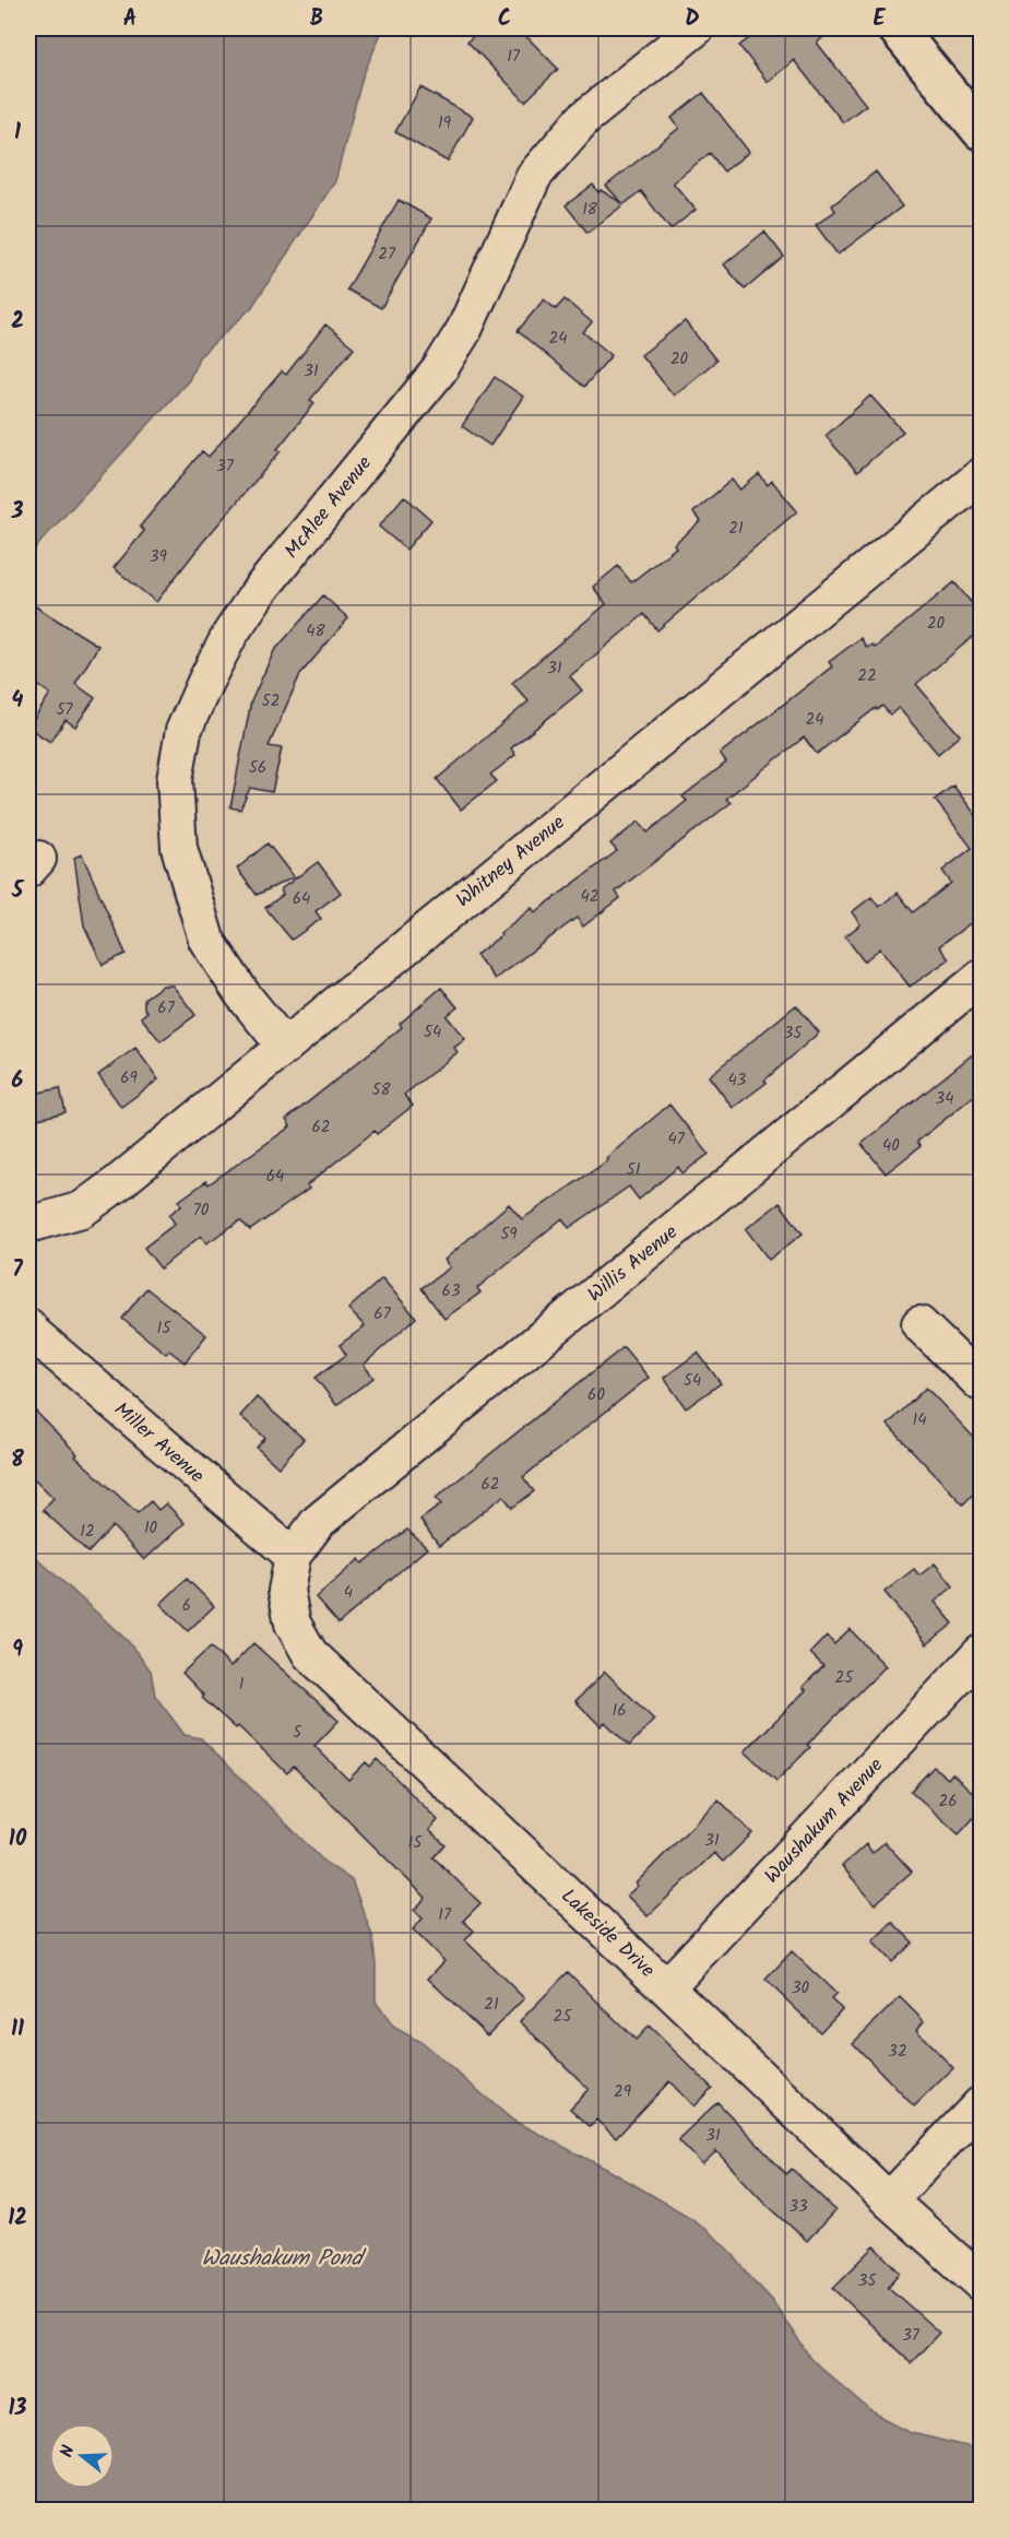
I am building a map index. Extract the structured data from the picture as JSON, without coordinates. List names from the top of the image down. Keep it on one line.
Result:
{"streets":{"street":["McAlee Avenue","Whitney Avenue","Willis Avenue","Miller Avenue","Waushakum Avenue","Lakeside Drive"]},"crossings":[["McAlee Avenue","Whitney Avenue"],["Willis Avenue","Miller Avenue"],["Willis Avenue","Lakeside Drive"],["Miller Avenue","Lakeside Drive"],["Waushakum Avenue","Lakeside Drive"]],"water":["Waushakum Pond"],"house_numbers":["17","19","18","27","24","20","31","37","21","39","20","48","31","22","52","57","24","56","42","64","67","54","35","69","43","58","34","62","47","40","51","64","70","59","63","67","15","54","60","14","62","10","12","4","6","25","1","16","5","26","31","15","17","30","21","25","32","29","31","33","35","37"],"north":"left","grid":{"columns":["A","B","C","D","E"],"rows":["1","2","3","4","5","6","7","8","9","10","11","12","13"]}}
